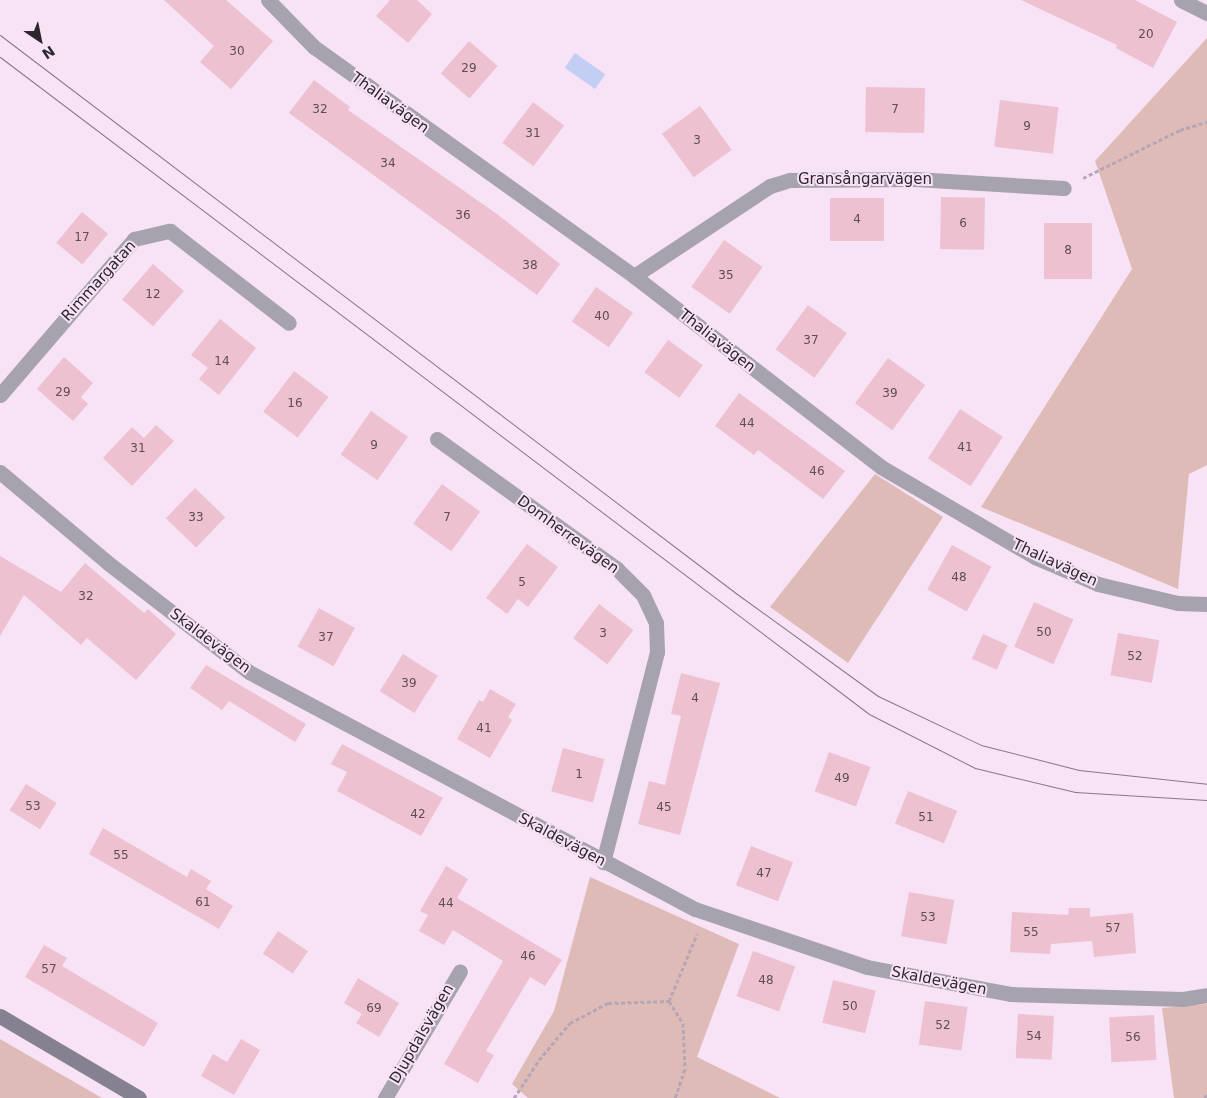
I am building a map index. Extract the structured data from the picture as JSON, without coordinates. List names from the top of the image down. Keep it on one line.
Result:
{"streets":{"street":["Thaliavägen","Gransångarvägen","Rimmargatan","Domherrevägen","Skaldevägen","Djupdalsvägen"]},"crossings":[["Thaliavägen","Gransångarvägen"],["Domherrevägen","Skaldevägen"]],"house_numbers":["20","30","29","32","7","9","31","3","34","36","4","6","17","8","38","35","12","40","37","14","29","39","16","44","9","41","31","46","33","7","48","5","32","50","3","37","52","39","4","41","1","49","53","45","42","51","55","47","61","44","53","57","55","46","57","48","50","69","52","54","56"],"north":"bottom right"}
